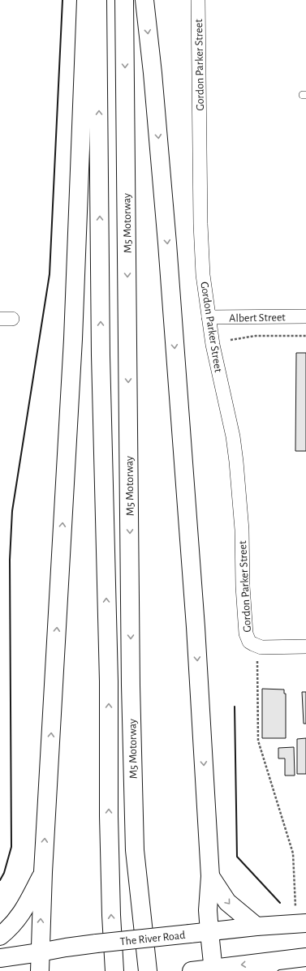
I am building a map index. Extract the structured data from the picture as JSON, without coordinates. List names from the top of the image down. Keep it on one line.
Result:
{"streets":{"main road":["M5 Motorway","The River Road"],"street":["Gordon Parker Street","Albert Street"]},"crossings":[["Gordon Parker Street","Albert Street"]]}
